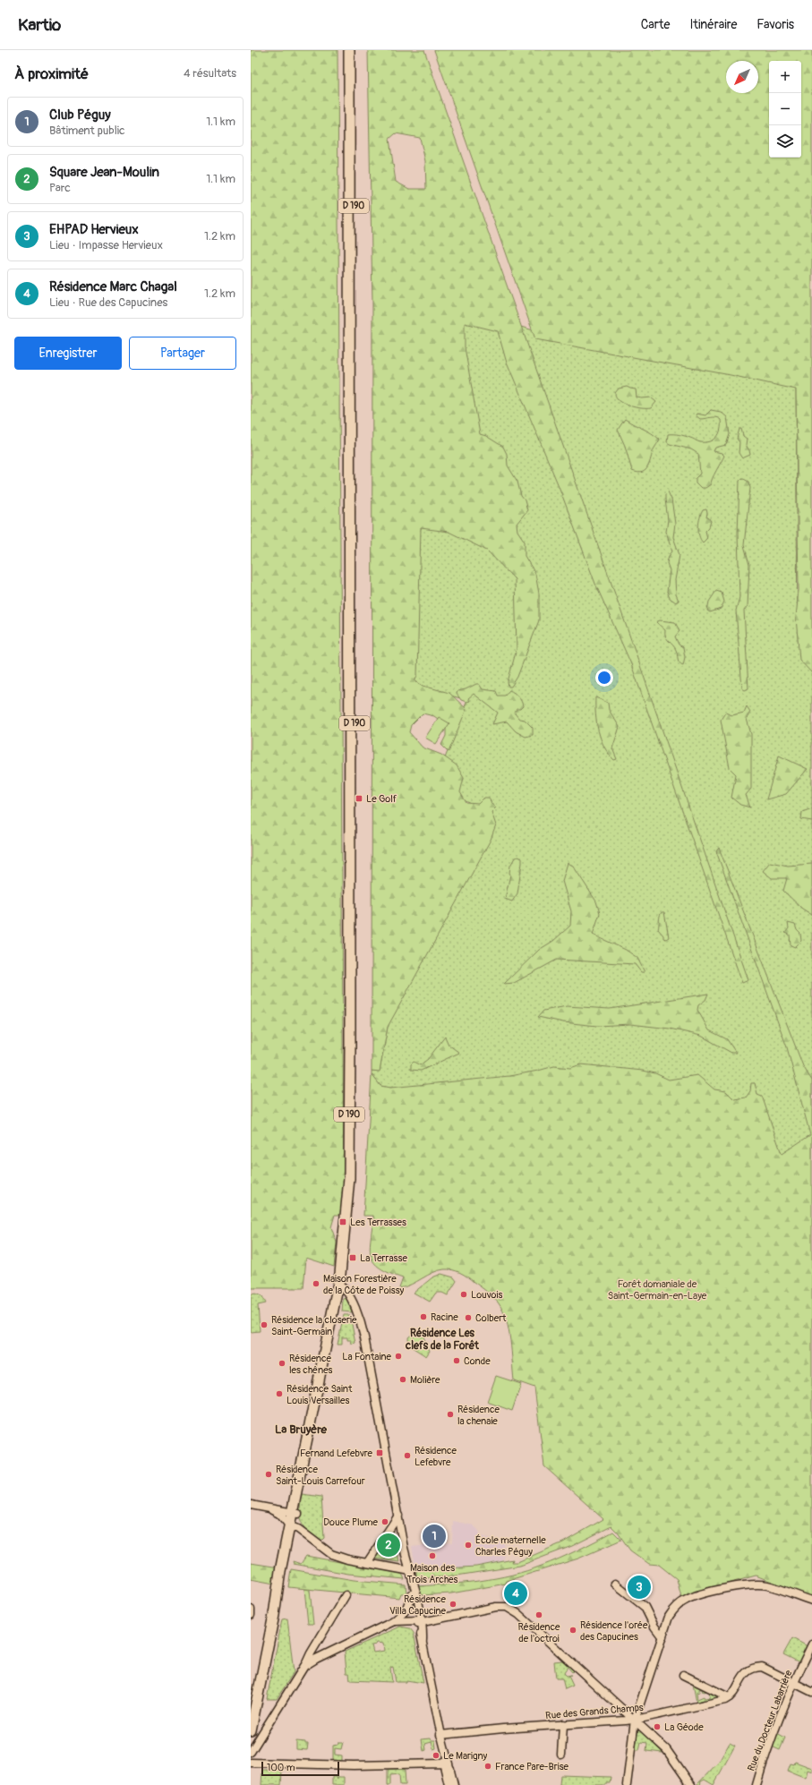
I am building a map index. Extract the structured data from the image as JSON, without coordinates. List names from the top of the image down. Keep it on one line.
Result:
{"streets":{"main road":["D 190"],"street":["Rue des Grands Champs","Rue du Docteur Labarrière"]},"districts":["Résidence Les clefs de la Forêt","La Bruyère"],"parks":["Forêt domaniale de Saint-Germain-en-Laye"],"places":{"transit":["Le Golf","Les Terrasses","La Terrasse","Fernand Lefebvre"],"other":["Maison Forestière de la Côte de Poissy","Louvois","Racine","Colbert","Résidence la closerie Saint-Germain","La Fontaine","Conde","Résidence les chênes","Molière","Résidence Saint Louis Versailles","Résidence la chenaie","Résidence Lefebvre","Résidence Saint-Louis Carrefour","Douce Plume","École maternelle Charles Péguy","Maison des Trois Arches","Résidence Villa Capucine","Résidence de l'octroi","Résidence l'orée des Capucines","La Géode","Le Marigny","France Pare-Brise"]},"scale_bar":"100 m","north":"bottom left","page":{"header":"Kartio","nav":["Carte","Itinéraire","Favoris"],"heading":["À proximité","4 résultats"],"map_buttons":["+","−"],"list":[{"mark":"1","name":"Club Péguy","note":"Bâtiment public","value":"1.1 km"},{"mark":"2","name":"Square Jean-Moulin","note":"Parc","value":"1.1 km"},{"mark":"3","name":"EHPAD Hervieux","note":"Lieu · Impasse Hervieux","value":"1.2 km"},{"mark":"4","name":"Résidence Marc Chagal","note":"Lieu · Rue des Capucines","value":"1.2 km"}],"buttons":["Enregistrer","Partager"],"pins":["1","2","3","4"],"scale":"100 m"}}
